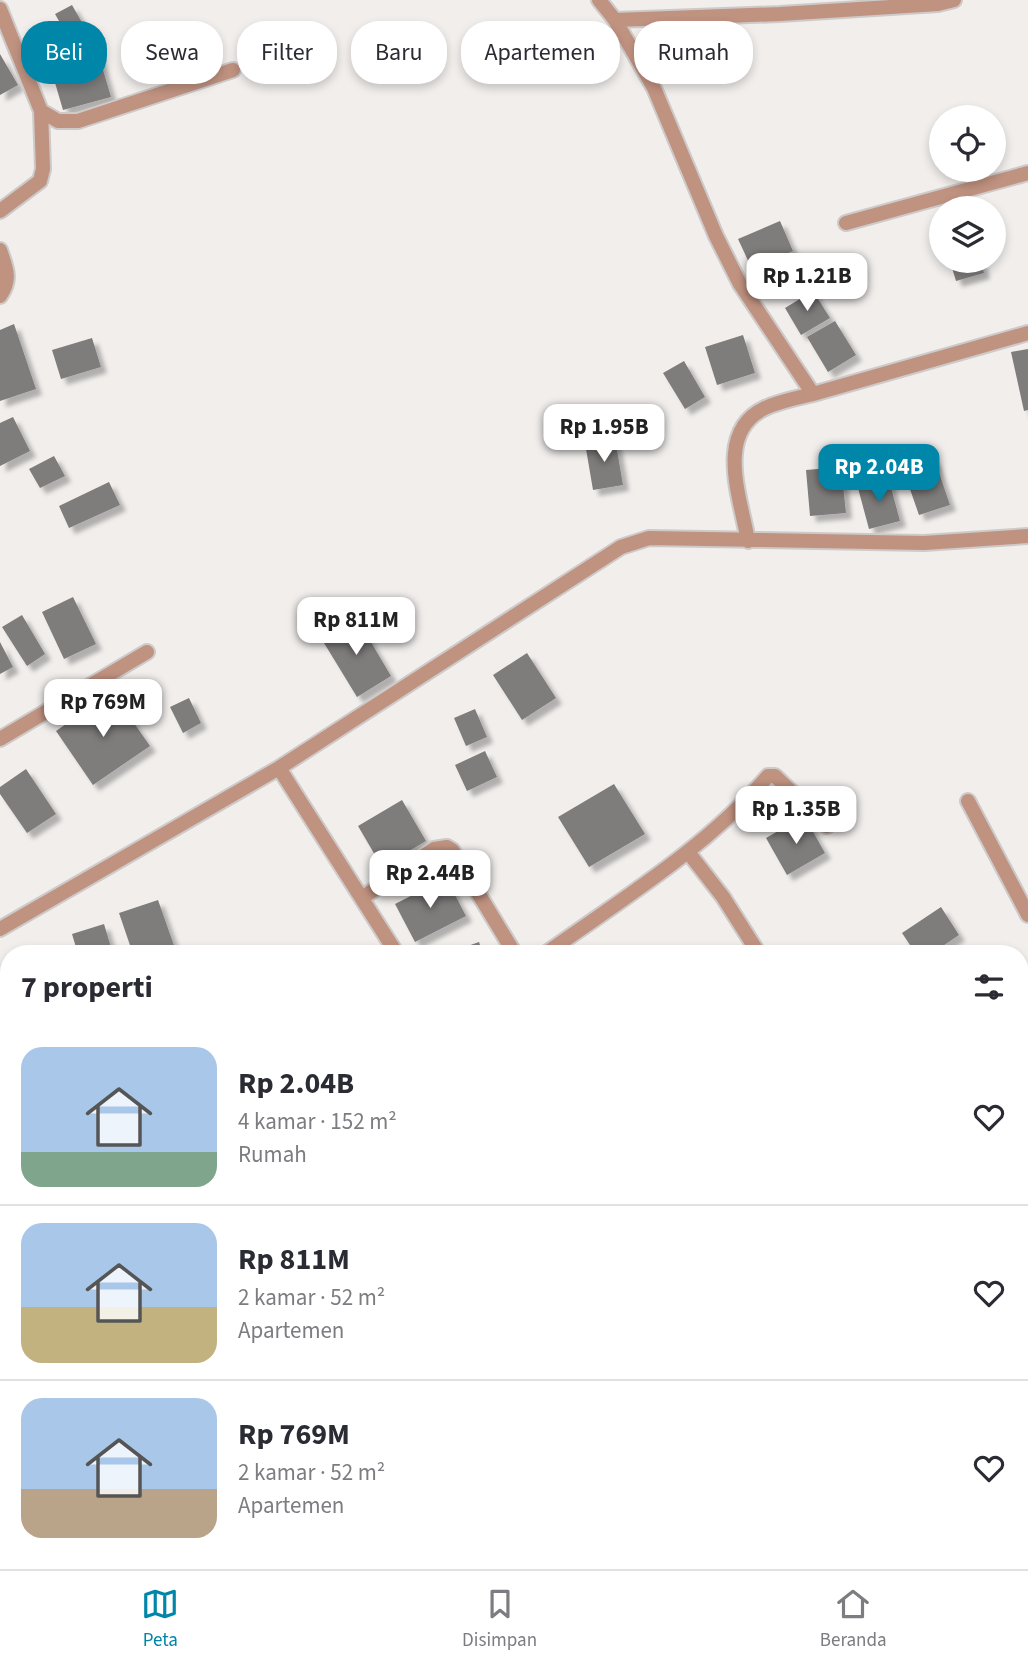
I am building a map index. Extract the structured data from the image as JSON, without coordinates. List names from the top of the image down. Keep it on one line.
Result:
{"page":{"chip":["Beli","Sewa","Filter","Baru","Apartemen","Rumah"],"price":["Rp 1.21B","Rp 1.95B","Rp 2.04B","Rp 811M","Rp 769M","Rp 1.35B","Rp 2.44B"],"heading":"7 properti","list":[{"name":"Rp 2.04B","note":"4 kamar · 152 m² · Rumah"},{"name":"Rp 811M","note":"2 kamar · 52 m² · Apartemen"},{"name":"Rp 769M","note":"2 kamar · 52 m² · Apartemen"}],"tabs":["Peta","Disimpan","Beranda"]}}
